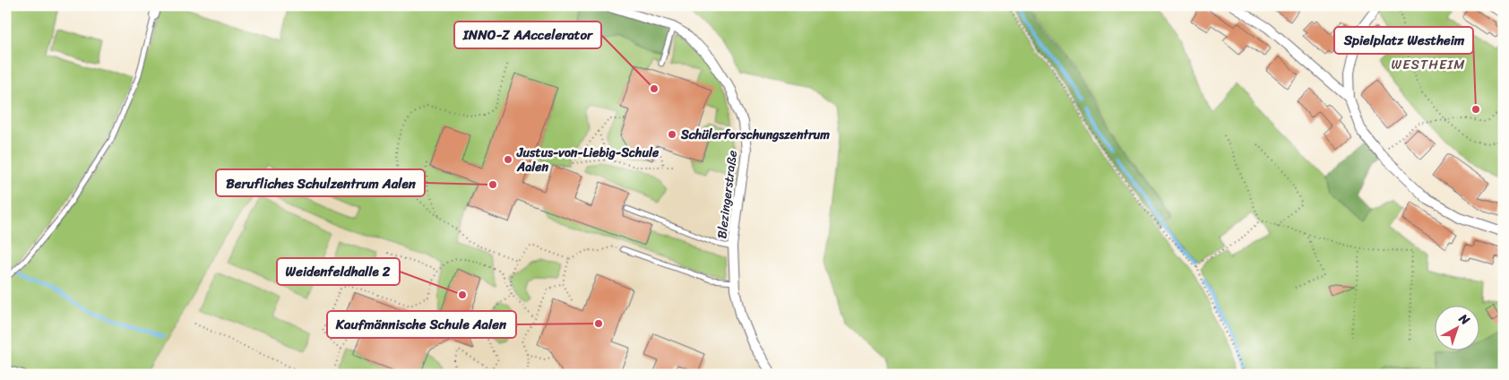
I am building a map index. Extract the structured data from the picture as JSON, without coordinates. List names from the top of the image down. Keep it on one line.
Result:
{"streets":{"street":["Blezingerstraße"]},"districts":["WESTHEIM"],"places":["INNO-Z AAccelerator","Spielplatz Westheim","Schülerforschungszentrum","Justus-von-Liebig-Schule Aalen","Berufliches Schulzentrum Aalen","Weidenfeldhalle 2","Kaufmännische Schule Aalen"],"north":"top right"}
